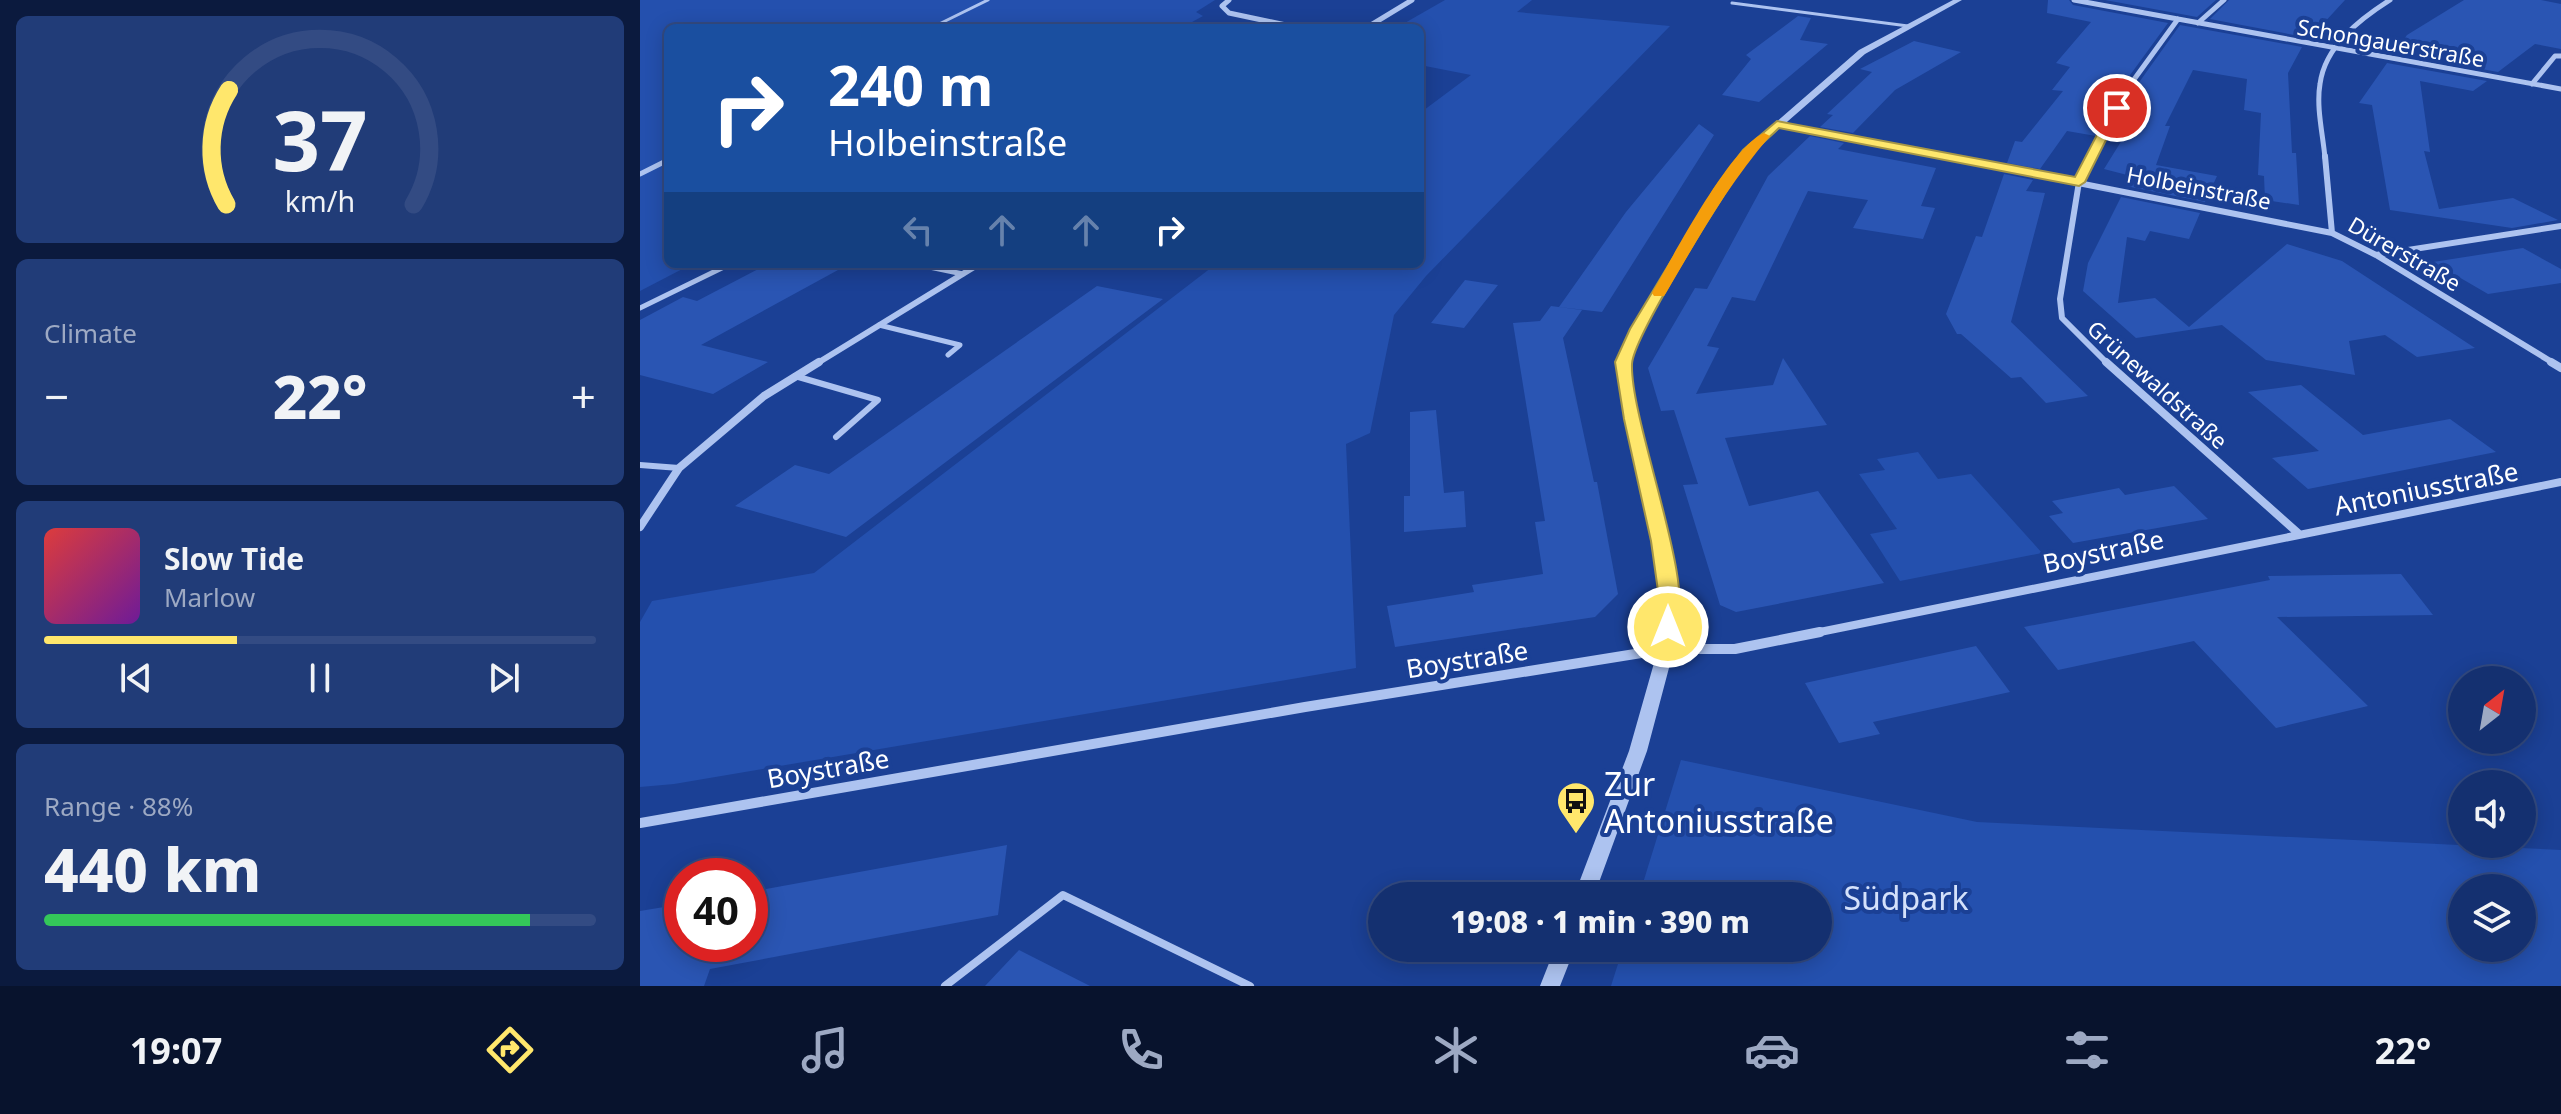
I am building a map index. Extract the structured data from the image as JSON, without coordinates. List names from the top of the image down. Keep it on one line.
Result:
{"streets":{"street":["Schongauerstraße","Holbeinstraße","Dürerstraße","Grünewaldstraße","Antoniusstraße","Boystraße"]},"crossings":[["Schongauerstraße","Dürerstraße"],["Schongauerstraße","Grünewaldstraße"],["Holbeinstraße","Dürerstraße"],["Holbeinstraße","Grünewaldstraße"],["Grünewaldstraße","Antoniusstraße"],["Grünewaldstraße","Boystraße"],["Antoniusstraße","Boystraße"]],"parks":["Südpark"],"places":{"bus stop":["Zur Antoniusstraße"]},"north":"top right","page":{"turn":["240 m","Holbeinstraße"],"tile":["Climate",["Range · 88%","440 km"]],"heat":["−","22°","+"],"song":["Slow Tide","Marlow"],"limit":"40","trip":"19:08 · 1 min · 390 m","tabs":["19:07","22°"],"gauge":["37","km/h"]}}
